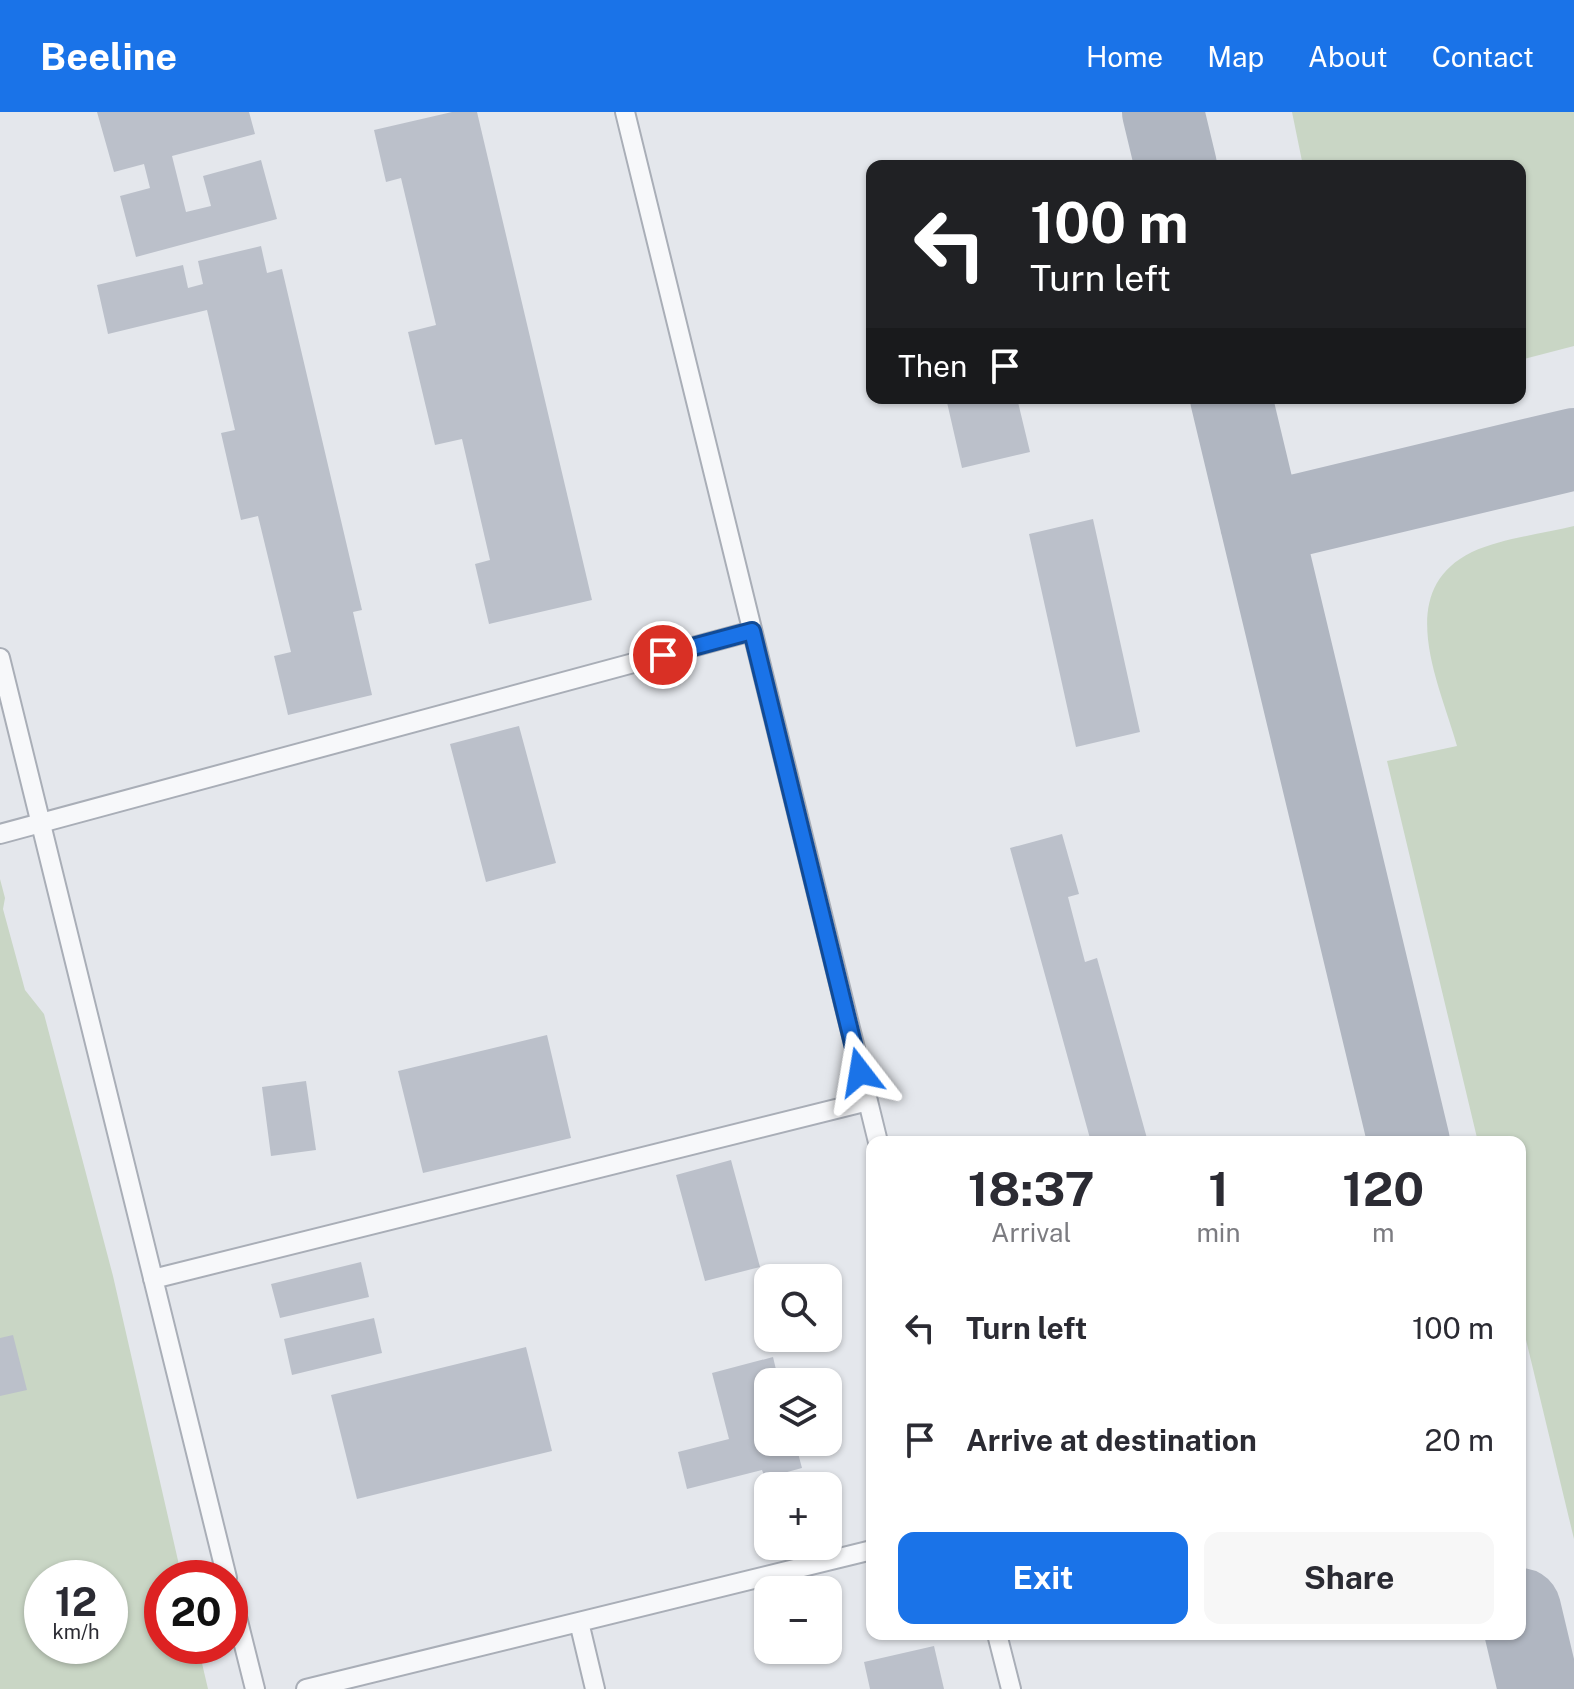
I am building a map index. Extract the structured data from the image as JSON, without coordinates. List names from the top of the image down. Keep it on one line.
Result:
{"page":{"header":"Beeline","nav":["Home","Map","About","Contact"],"turn":["100 m","Turn left"],"then":"Then","eta":["18:37","Arrival","1","min","120","m"],"map_buttons":["+","−"],"list":[{"name":"Turn left","value":"100 m"},{"name":"Arrive at destination","value":"20 m"}],"buttons":["Exit","Share"],"speed":"12 km/h","limit":"20"}}
